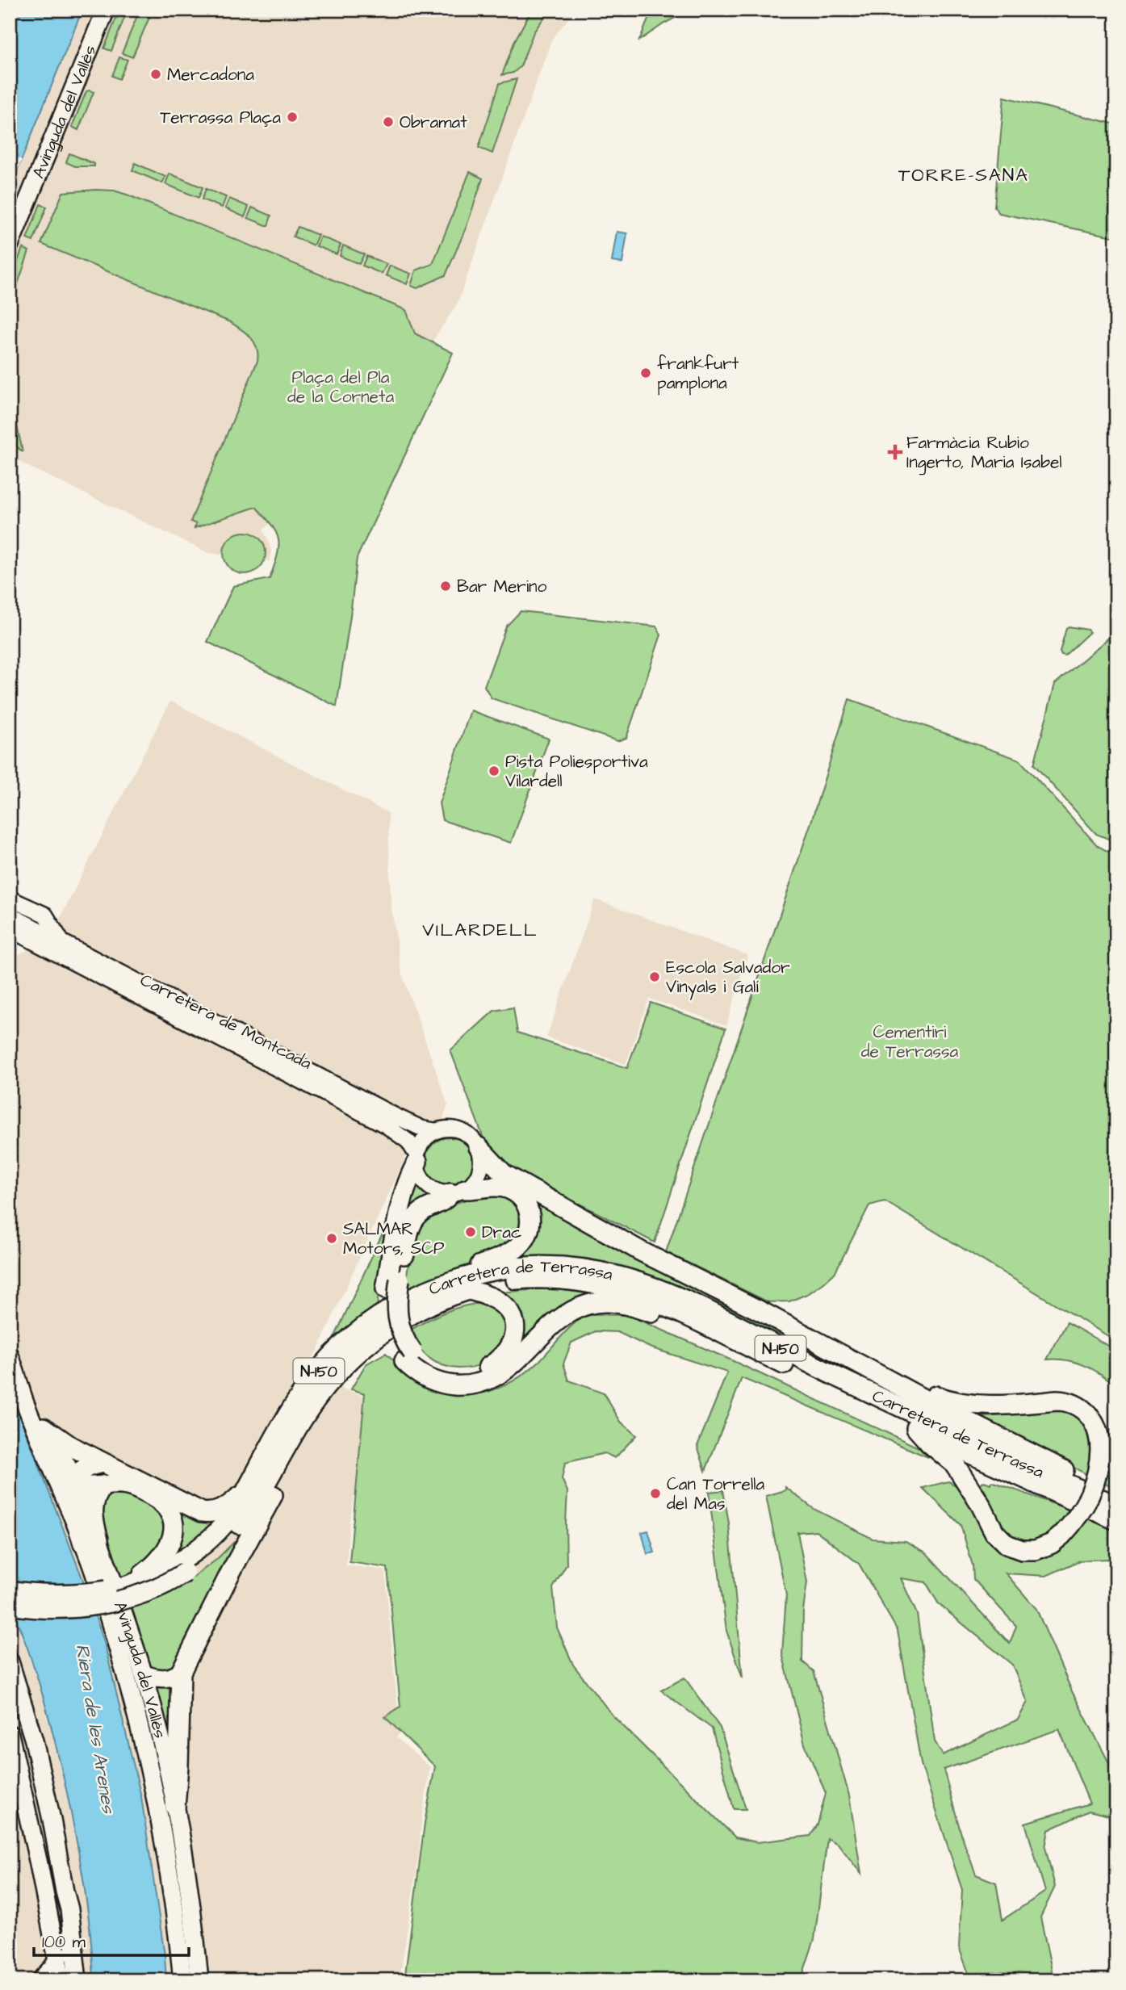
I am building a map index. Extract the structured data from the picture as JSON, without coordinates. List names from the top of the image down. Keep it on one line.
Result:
{"streets":{"main road":["Avinguda del Vallès","Carretera de Terrassa","N-150"],"street":["Carretera de Montcada"]},"districts":["TORRE-SANA","VILARDELL"],"water":["Riera de les Arenes"],"parks":["Plaça del Pla de la Corneta","Cementiri de Terrassa"],"places":{"other":["Mercadona","Terrassa Plaça","Obramat","frankfurt pamplona","Bar Merino","Pista Poliesportiva Vilardell","Escola Salvador Vinyals i Galí","Drac","SALMAR Motors, SCP","Can Torrella del Mas"],"health":["Farmàcia Rubio Ingerto, Maria Isabel"]},"scale_bar":"100 m"}
